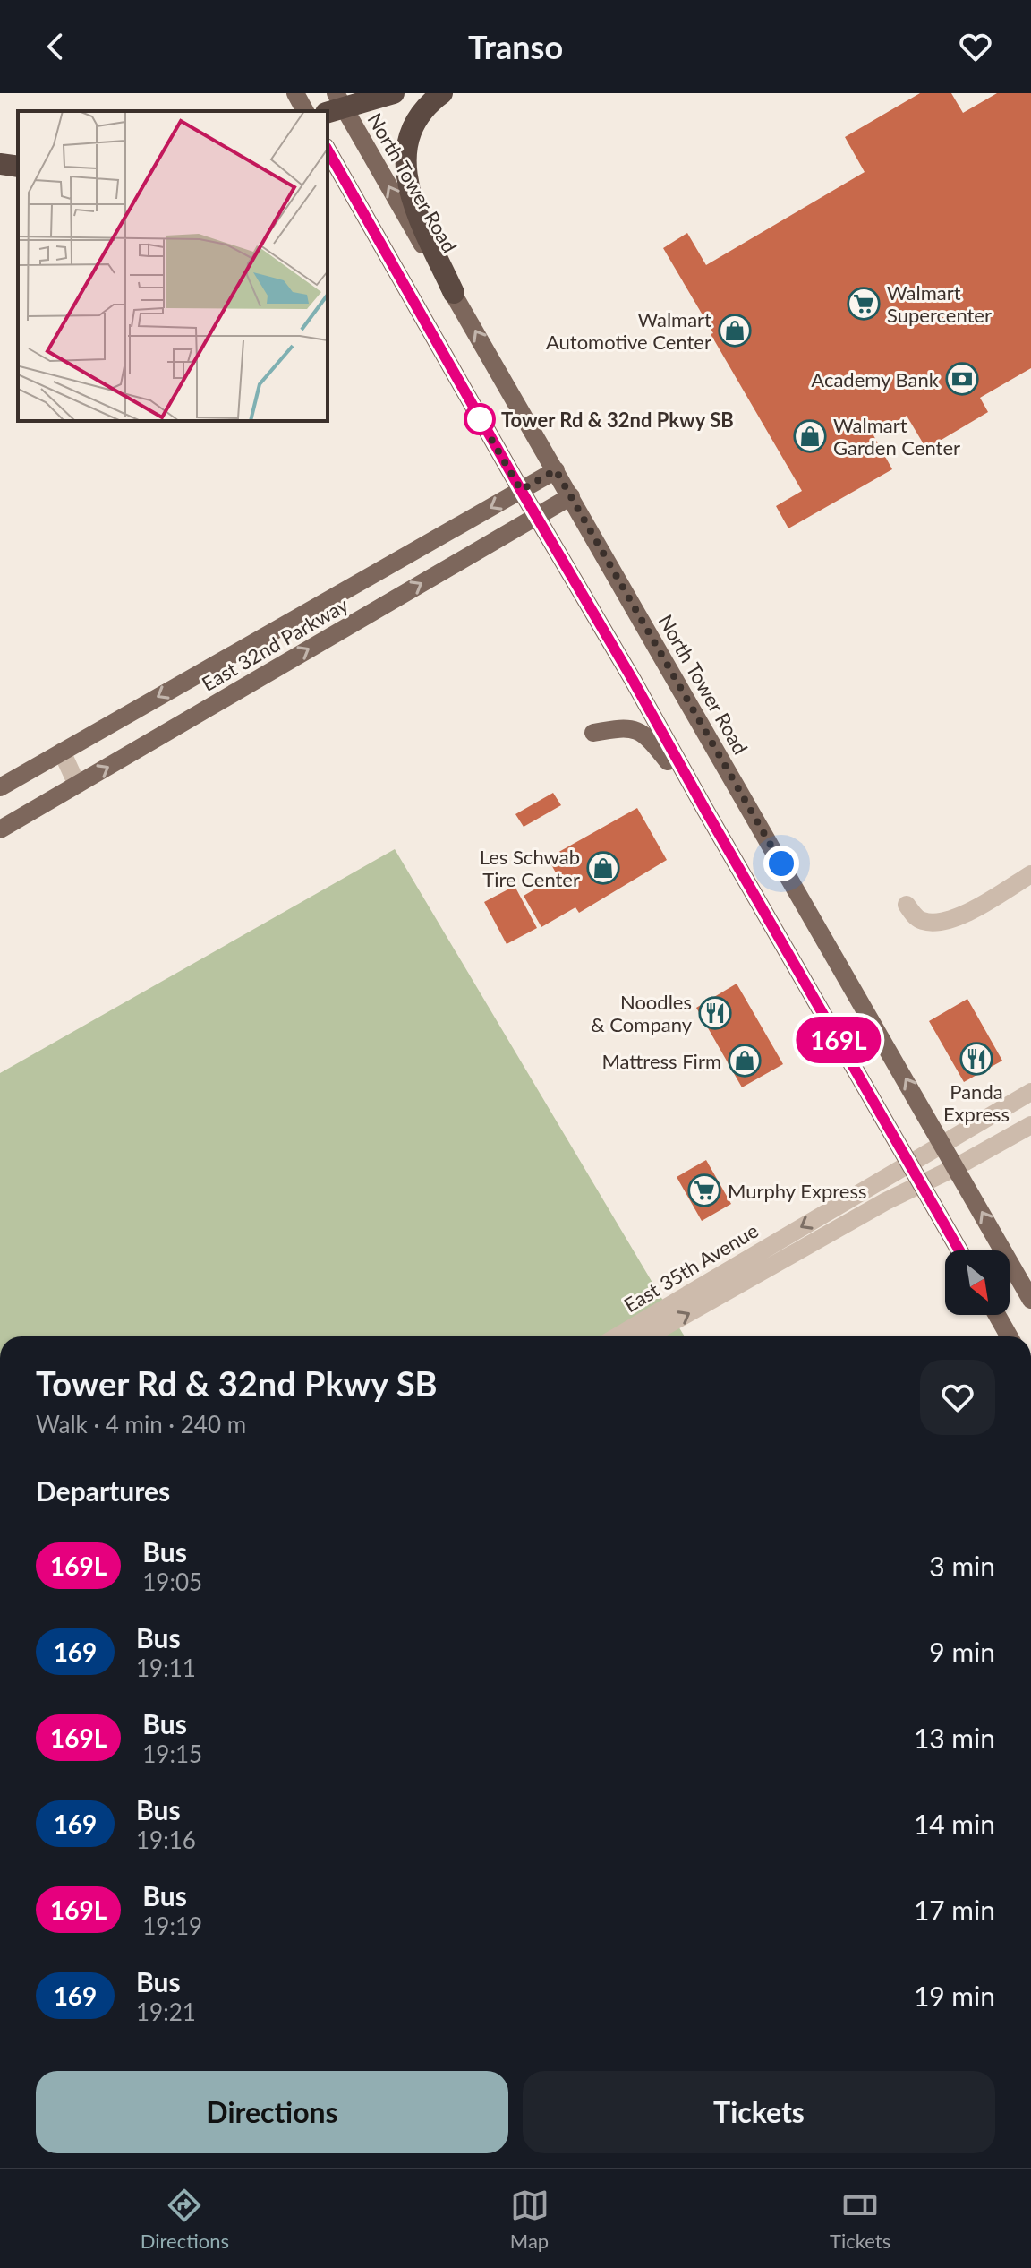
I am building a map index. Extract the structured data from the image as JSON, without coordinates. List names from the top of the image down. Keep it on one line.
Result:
{"streets":{"main road":["North Tower Road","East 32nd Parkway"],"street":["East 35th Avenue"]},"crossings":[["North Tower Road","East 32nd Parkway"],["North Tower Road","East 35th Avenue"]],"places":{"supermarket":["Walmart Supercenter","Murphy Express"],"shop":["Walmart Automotive Center","Walmart Garden Center","Les Schwab Tire Center","Mattress Firm"],"bank":["Academy Bank"],"other":["Tower Rd & 32nd Pkwy SB"],"restaurant":["Noodles & Company","Panda Express"]},"lines":["bus line 169L"],"north":"bottom right","page":{"header":"Transo","on_map":"169L","heading":[["Tower Rd & 32nd Pkwy SB","Walk · 4 min · 240 m"],"Departures"],"list":[{"mark":"169L","name":"Bus","note":"19:05","value":"3 min"},{"mark":"169","name":"Bus","note":"19:11","value":"9 min"},{"mark":"169L","name":"Bus","note":"19:15","value":"13 min"},{"mark":"169","name":"Bus","note":"19:16","value":"14 min"},{"mark":"169L","name":"Bus","note":"19:19","value":"17 min"},{"mark":"169","name":"Bus","note":"19:21","value":"19 min"}],"buttons":["Directions","Tickets"],"tabs":["Directions","Map","Tickets"]}}
